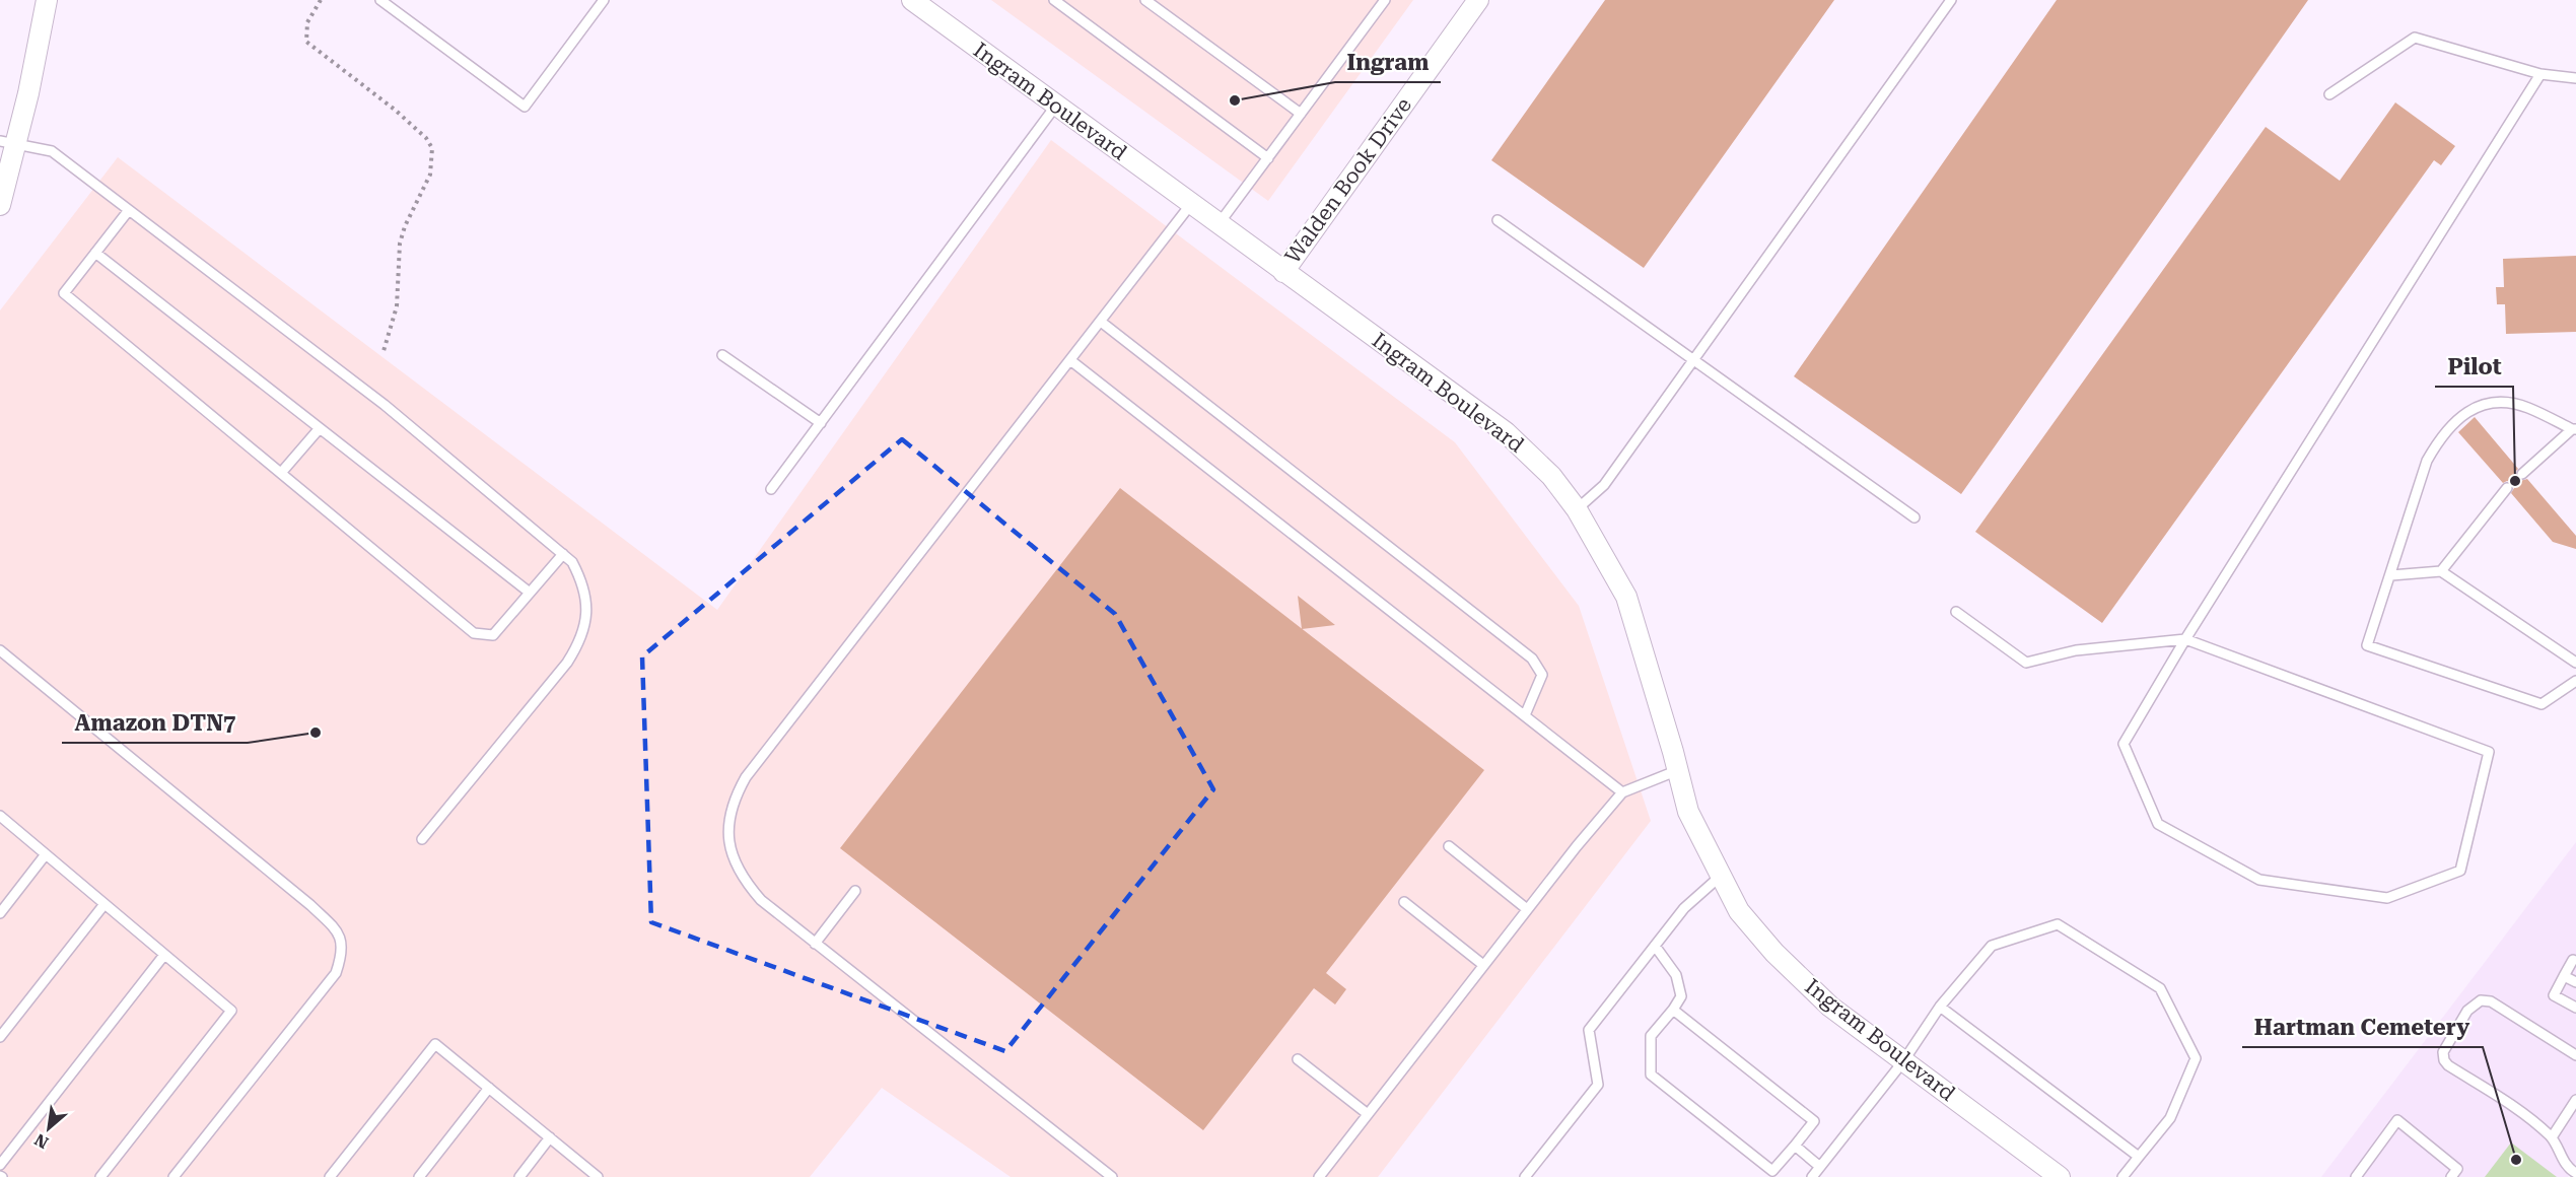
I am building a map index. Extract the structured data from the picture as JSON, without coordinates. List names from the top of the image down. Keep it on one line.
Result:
{"streets":{"street":["Ingram Boulevard","Walden Book Drive"]},"crossings":[["Ingram Boulevard","Walden Book Drive"]],"places":["Ingram","Pilot","Amazon DTN7","Hartman Cemetery"],"north":"bottom left"}
